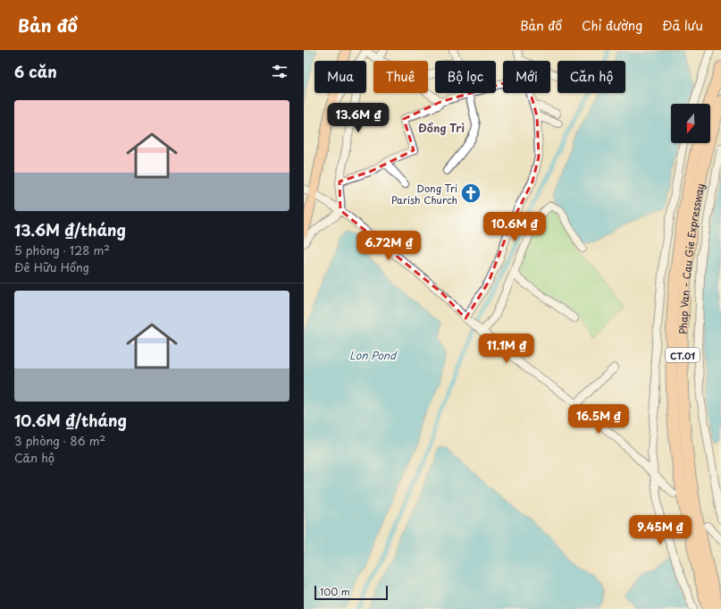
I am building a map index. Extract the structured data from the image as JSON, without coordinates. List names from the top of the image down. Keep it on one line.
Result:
{"streets":{"highway":["Phap Van - Cau Gie Expressway","CT.01"]},"districts":["Đồng Trì"],"water":["Lon Pond"],"places":{"church":["Dong Tri Parish Church"]},"scale_bar":"100 m","north":"bottom","page":{"header":"Bản đồ","nav":["Bản đồ","Chỉ đường","Đã lưu"],"heading":"6 căn","chip":["Mua","Thuê","Bộ lọc","Mới","Căn hộ"],"list":[{"name":"13.6M ₫/tháng","note":"5 phòng · 128 m² · Đê Hữu Hồng"},{"name":"10.6M ₫/tháng","note":"3 phòng · 86 m² · Căn hộ"}],"price":["13.6M ₫","10.6M ₫","6.72M ₫","11.1M ₫","16.5M ₫","9.45M ₫"],"scale":"100 m"}}
